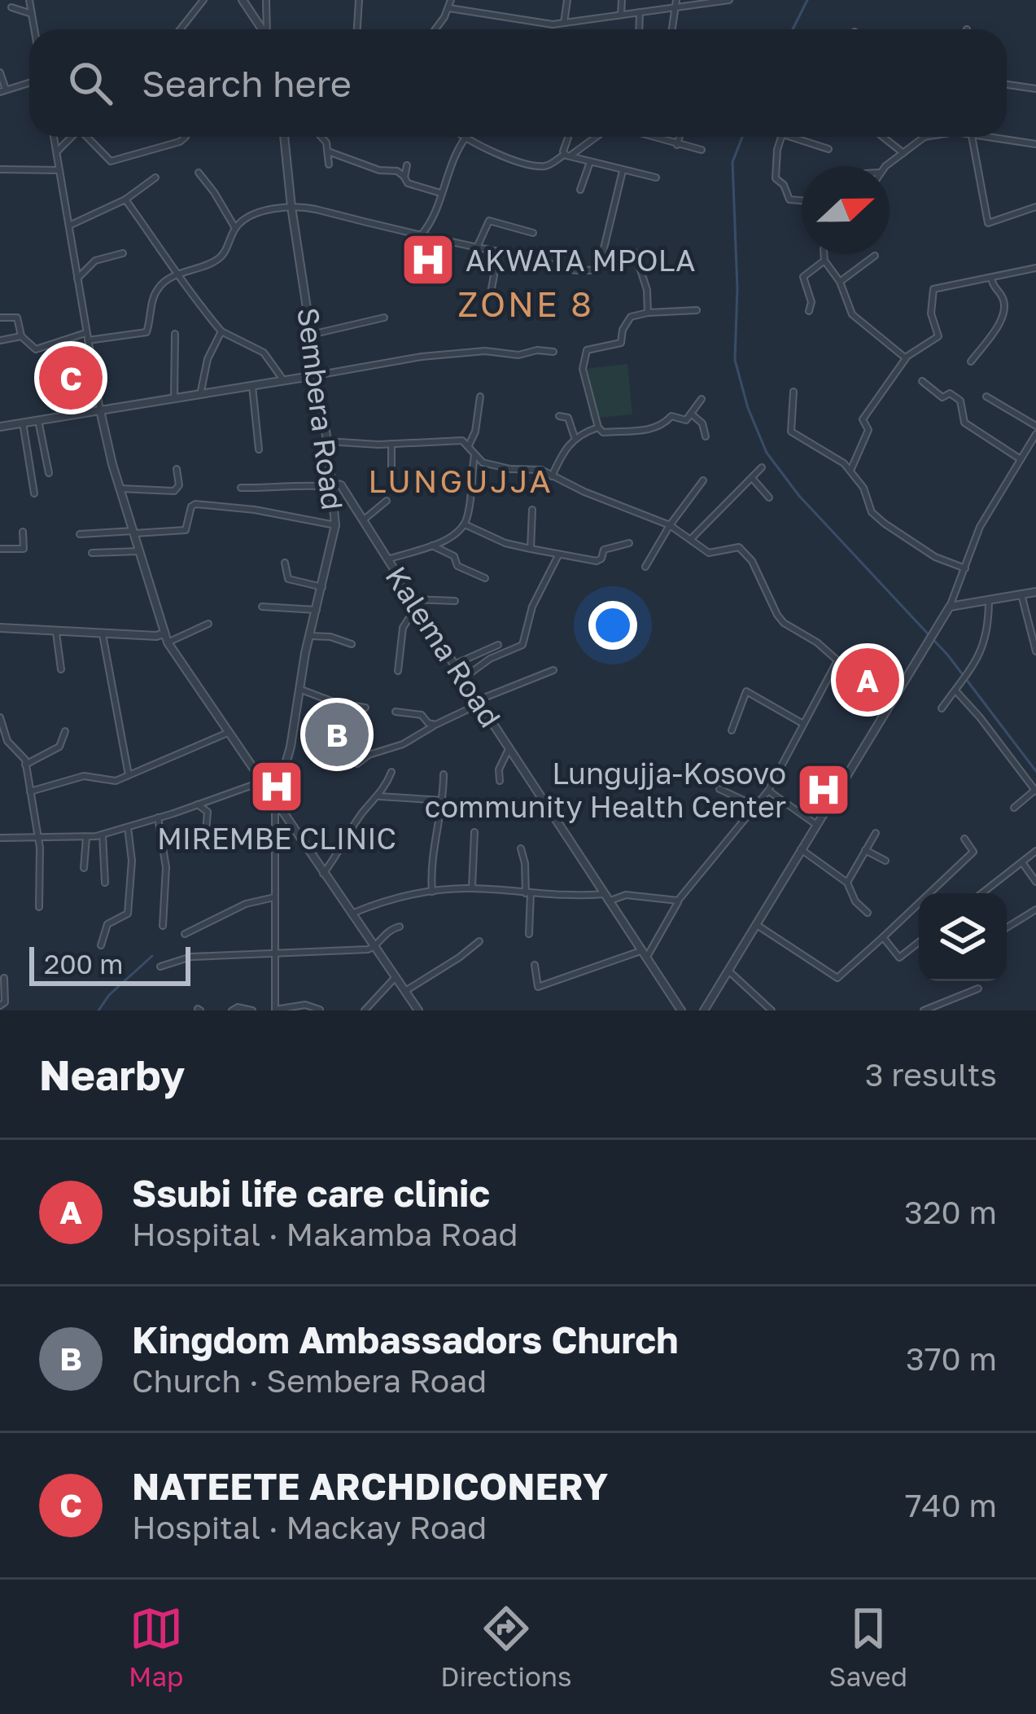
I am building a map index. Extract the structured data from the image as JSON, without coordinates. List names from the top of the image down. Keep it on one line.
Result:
{"streets":{"street":["Sembera Road","Kalema Road"]},"crossings":[["Sembera Road","Kalema Road"]],"districts":["ZONE 8","LUNGUJJA"],"places":{"hospital":["AKWATA MPOLA","MIREMBE CLINIC","Lungujja-Kosovo community Health Center"]},"scale_bar":"200 m","north":"right","page":{"search":"Search here","pins":["C","A","B"],"scale":"200 m","heading":["Nearby","3 results"],"list":[{"mark":"A","name":"Ssubi life care clinic","note":"Hospital · Makamba Road","value":"320 m"},{"mark":"B","name":"Kingdom Ambassadors Church","note":"Church · Sembera Road","value":"370 m"},{"mark":"C","name":"NATEETE ARCHDICONERY","note":"Hospital · Mackay Road","value":"740 m"}],"nav":["Map","Directions","Saved"]}}
